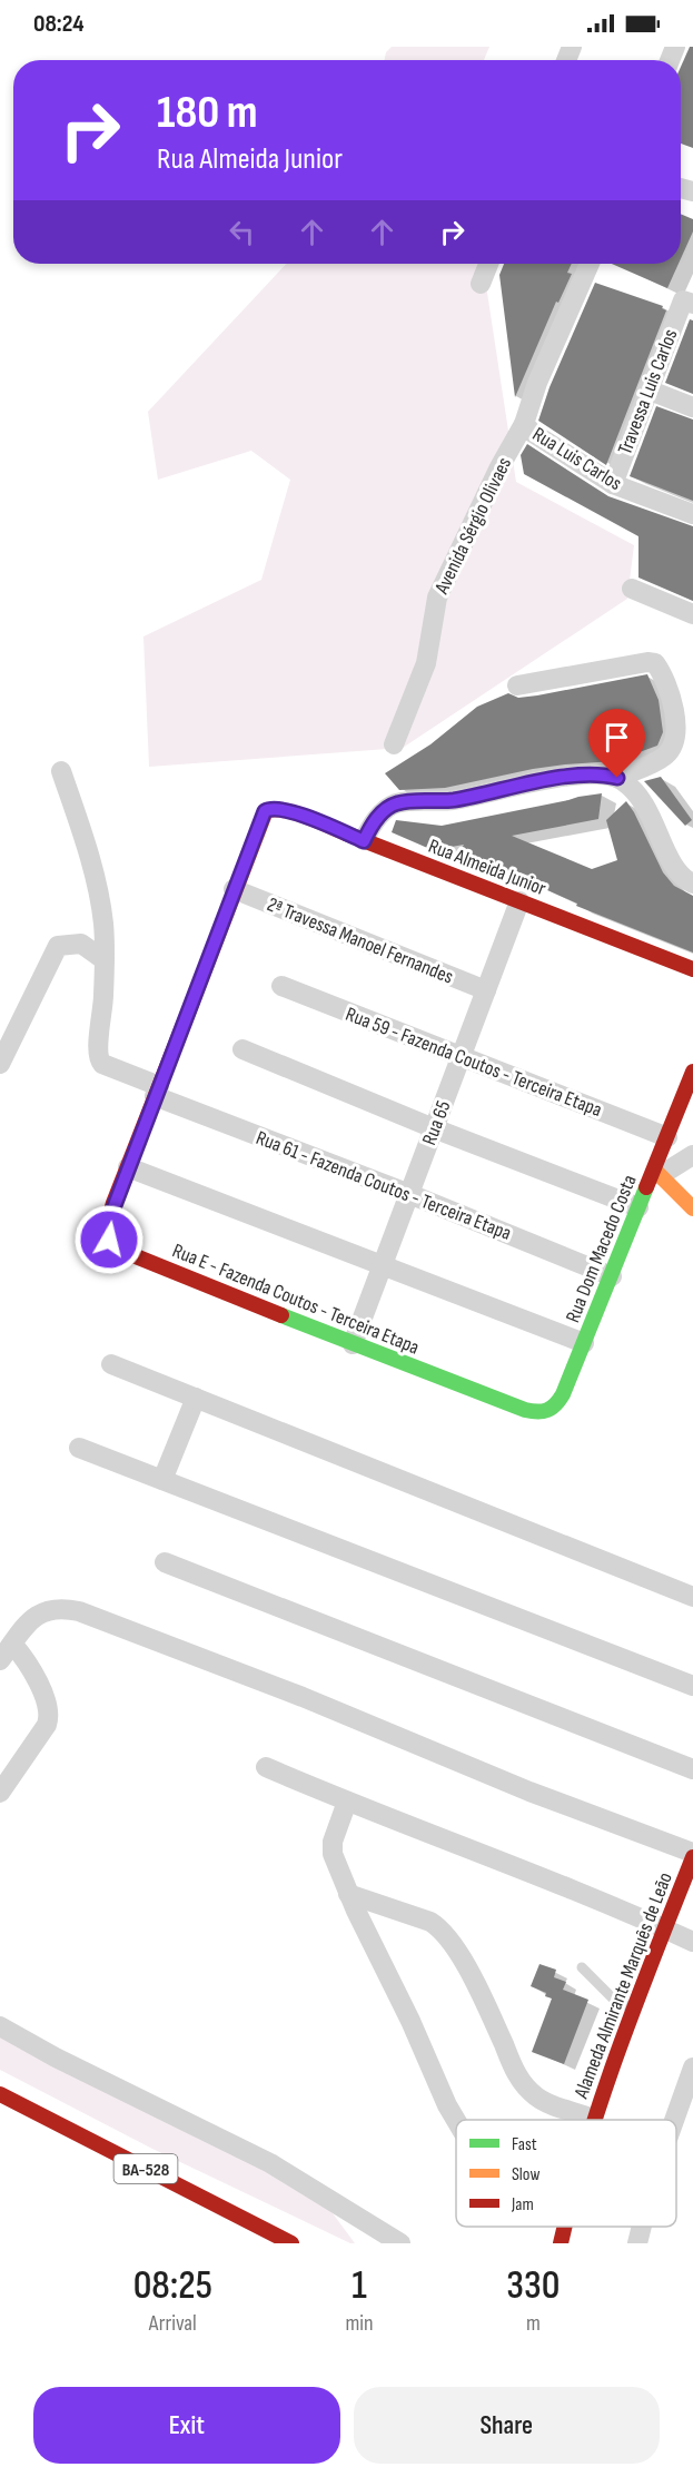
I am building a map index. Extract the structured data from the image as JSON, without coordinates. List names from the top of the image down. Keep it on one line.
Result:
{"streets":{"street":["Travessa Luis Carlos","Rua Luis Carlos","Avenida Sérgio Olivaes","Rua Almeida Junior","2ª Travessa Manoel Fernandes","Rua 59 - Fazenda Coutos - Terceira Etapa","Rua 65","Rua 61 - Fazenda Coutos - Terceira Etapa","Rua Dom Macedo Costa","Rua E - Fazenda Coutos - Terceira Etapa","Alameda Almirante Marquês de Leão","BA-528"]},"crossings":[["Travessa Luis Carlos","Rua Luis Carlos"],["Rua Luis Carlos","Avenida Sérgio Olivaes"],["Rua Almeida Junior","Rua 65"],["Rua Almeida Junior","Rua E - Fazenda Coutos - Terceira Etapa"],["2ª Travessa Manoel Fernandes","Rua 65"],["2ª Travessa Manoel Fernandes","Rua E - Fazenda Coutos - Terceira Etapa"],["Rua 59 - Fazenda Coutos - Terceira Etapa","Rua 65"],["Rua 59 - Fazenda Coutos - Terceira Etapa","Rua Dom Macedo Costa"],["Rua 65","Rua 61 - Fazenda Coutos - Terceira Etapa"],["Rua 65","Rua E - Fazenda Coutos - Terceira Etapa"],["Rua 61 - Fazenda Coutos - Terceira Etapa","Rua Dom Macedo Costa"],["Rua 61 - Fazenda Coutos - Terceira Etapa","Rua E - Fazenda Coutos - Terceira Etapa"],["Rua Dom Macedo Costa","Rua E - Fazenda Coutos - Terceira Etapa"]],"legend":["Fast","Slow","Jam"],"page":{"status":"08:24","turn":["180 m","Rua Almeida Junior"],"eta":["08:25","Arrival","1","min","330","m"],"buttons":["Exit","Share"]}}
